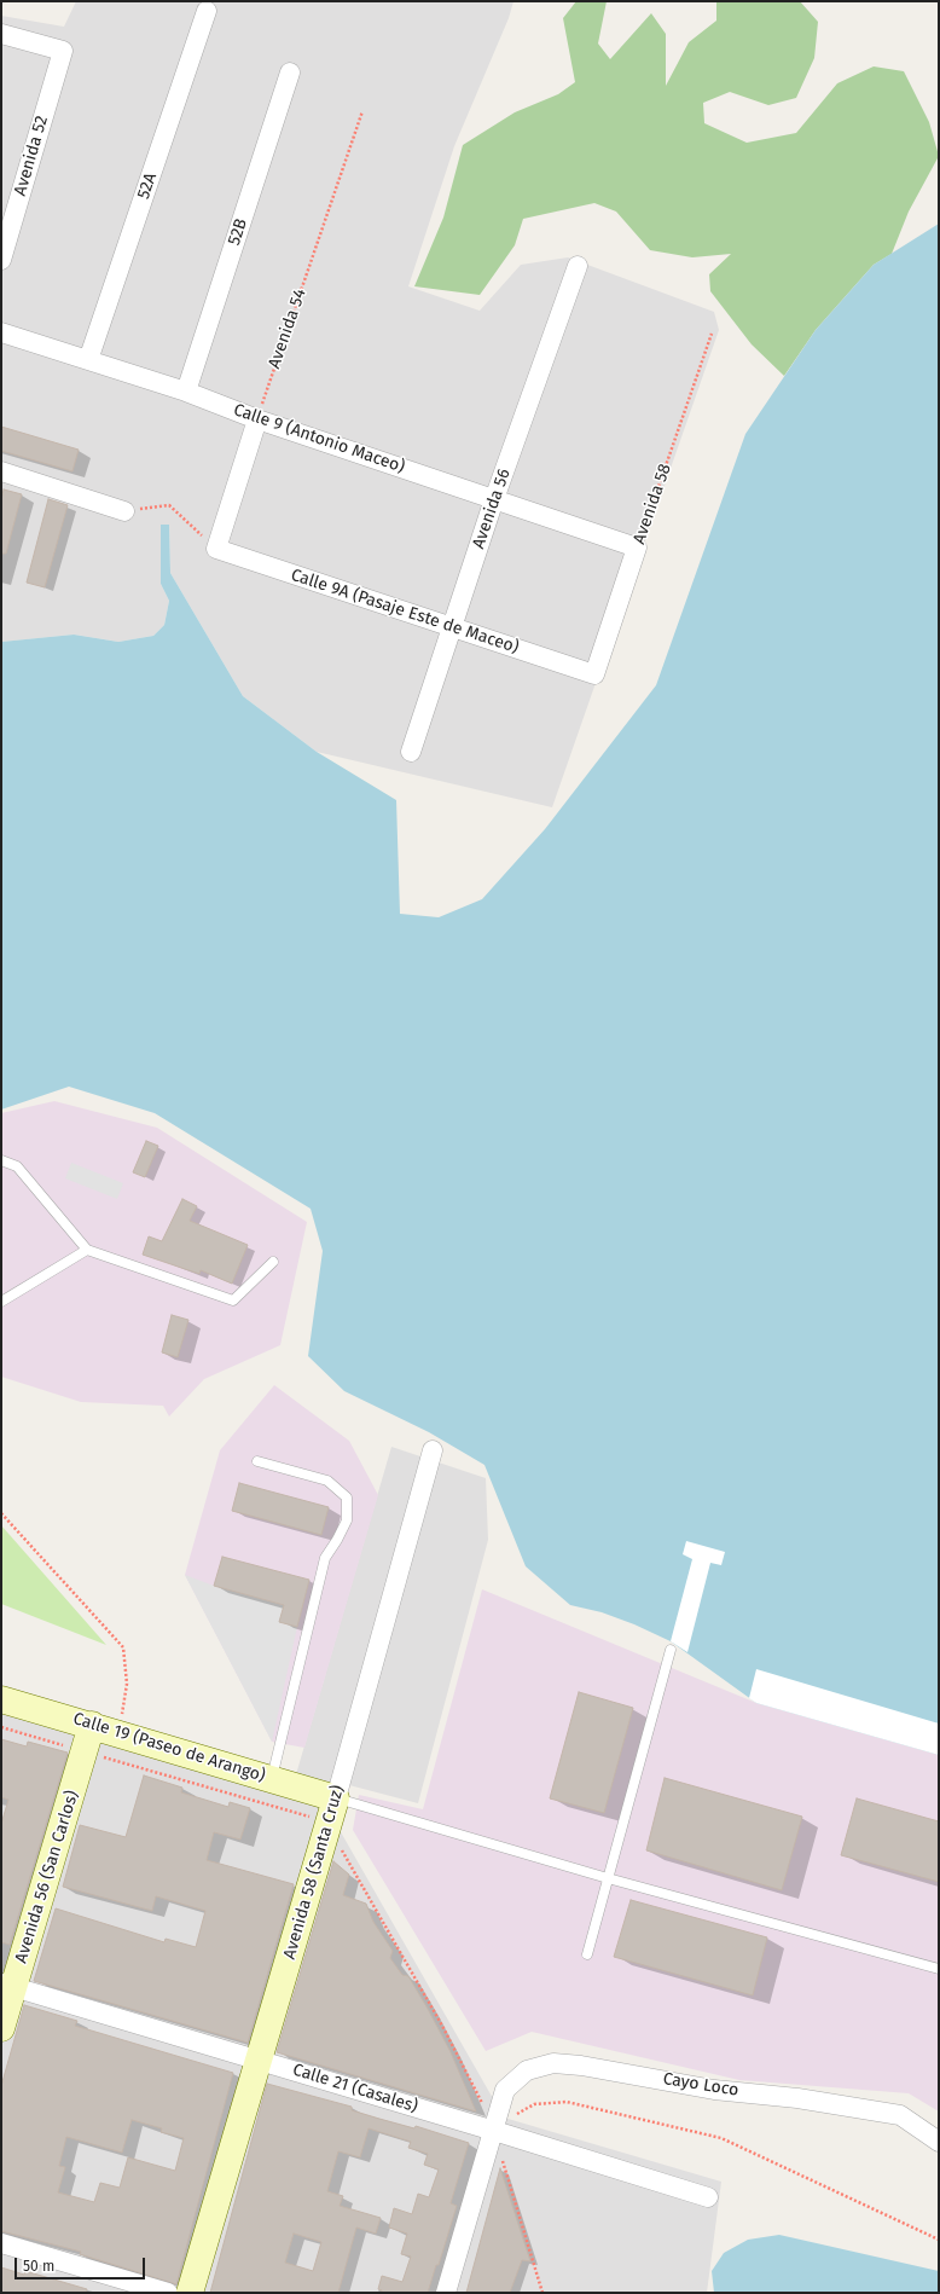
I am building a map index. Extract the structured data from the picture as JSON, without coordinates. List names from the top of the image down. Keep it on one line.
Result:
{"streets":{"main road":["Calle 19 (Paseo de Arango)","Avenida 58 (Santa Cruz)","Avenida 56 (San Carlos)"],"street":["Avenida 52","52A","52B","Calle 9 (Antonio Maceo)","Avenida 58","Avenida 56","Calle 9A (Pasaje Este de Maceo)","Cayo Loco","Calle 21 (Casales)"],"path":["Avenida 54"]},"crossings":[["52A","Calle 9 (Antonio Maceo)"],["52B","Calle 9 (Antonio Maceo)"],["Avenida 54","Calle 9 (Antonio Maceo)"],["Calle 9 (Antonio Maceo)","Avenida 58"],["Calle 9 (Antonio Maceo)","Avenida 56"],["Avenida 58","Calle 9A (Pasaje Este de Maceo)"],["Avenida 56","Calle 9A (Pasaje Este de Maceo)"],["Calle 19 (Paseo de Arango)","Avenida 58 (Santa Cruz)"],["Calle 19 (Paseo de Arango)","Avenida 56 (San Carlos)"],["Avenida 58 (Santa Cruz)","Calle 21 (Casales)"],["Avenida 56 (San Carlos)","Calle 21 (Casales)"],["Cayo Loco","Calle 21 (Casales)"]],"scale_bar":"50 m"}
